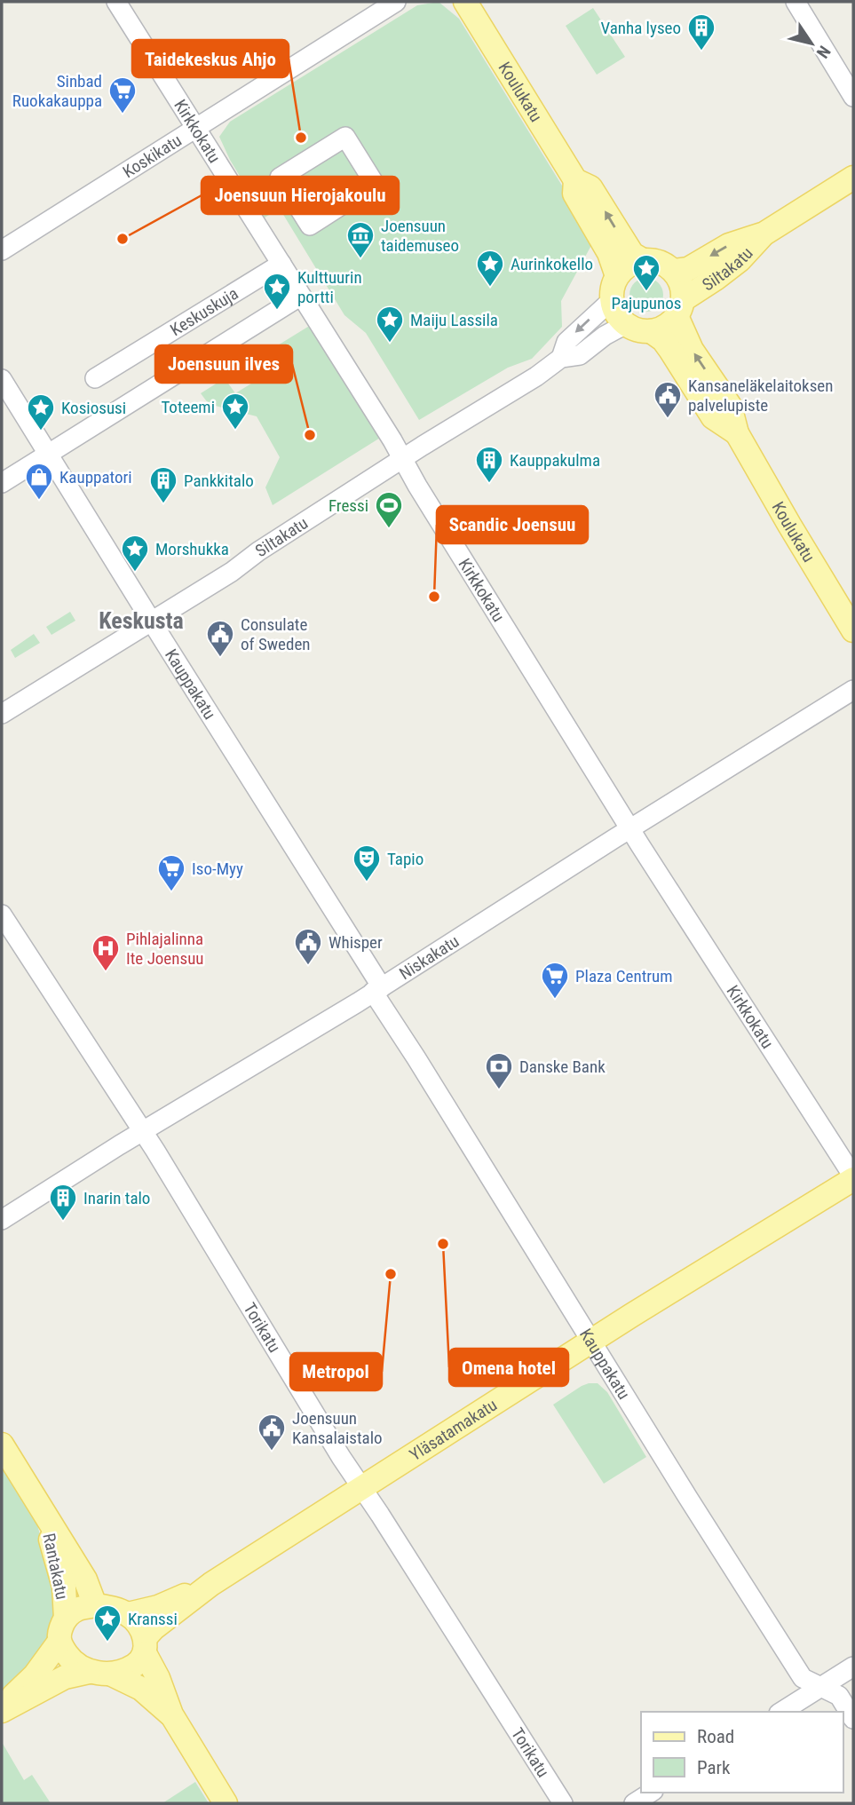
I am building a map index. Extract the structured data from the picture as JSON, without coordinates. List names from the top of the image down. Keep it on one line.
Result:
{"streets":{"main road":["Koulukatu","Siltakatu","Yläsatamakatu","Rantakatu"],"street":["Kirkkokatu","Koskikatu","Keskuskuja","Kauppakatu","Niskakatu","Torikatu"]},"crossings":[["Koulukatu","Siltakatu"],["Kirkkokatu","Koskikatu"],["Kirkkokatu","Siltakatu"],["Kirkkokatu","Keskuskuja"],["Kirkkokatu","Niskakatu"],["Kirkkokatu","Yläsatamakatu"],["Siltakatu","Kauppakatu"],["Kauppakatu","Niskakatu"],["Kauppakatu","Yläsatamakatu"],["Niskakatu","Torikatu"],["Torikatu","Yläsatamakatu"],["Yläsatamakatu","Rantakatu"]],"districts":["Keskusta"],"places":{"building":["Vanha lyseo","Kauppakulma","Pankkitalo","Inarin talo"],"supermarket":["Sinbad Ruokakauppa","Iso-Myy","Plaza Centrum"],"other":["Taidekeskus Ahjo","Joensuun Hierojakoulu","Joensuun ilves","Scandic Joensuu","Omena hotel","Metropol"],"museum":["Joensuun taidemuseo"],"place":["Aurinkokello","Pajupunos","Kulttuurin portti","Maiju Lassila","Toteemi","Kosiosusi","Morshukka","Kranssi"],"public building":["Kansaneläkelaitoksen palvelupiste","Consulate of Sweden","Whisper","Joensuun Kansalaistalo"],"shop":["Kauppatori"],"sports":["Fressi"],"theatre":["Tapio"],"hospital":["Pihlajalinna Ite Joensuu"],"bank":["Danske Bank"]},"legend":["Road","Park"],"north":"bottom right"}
